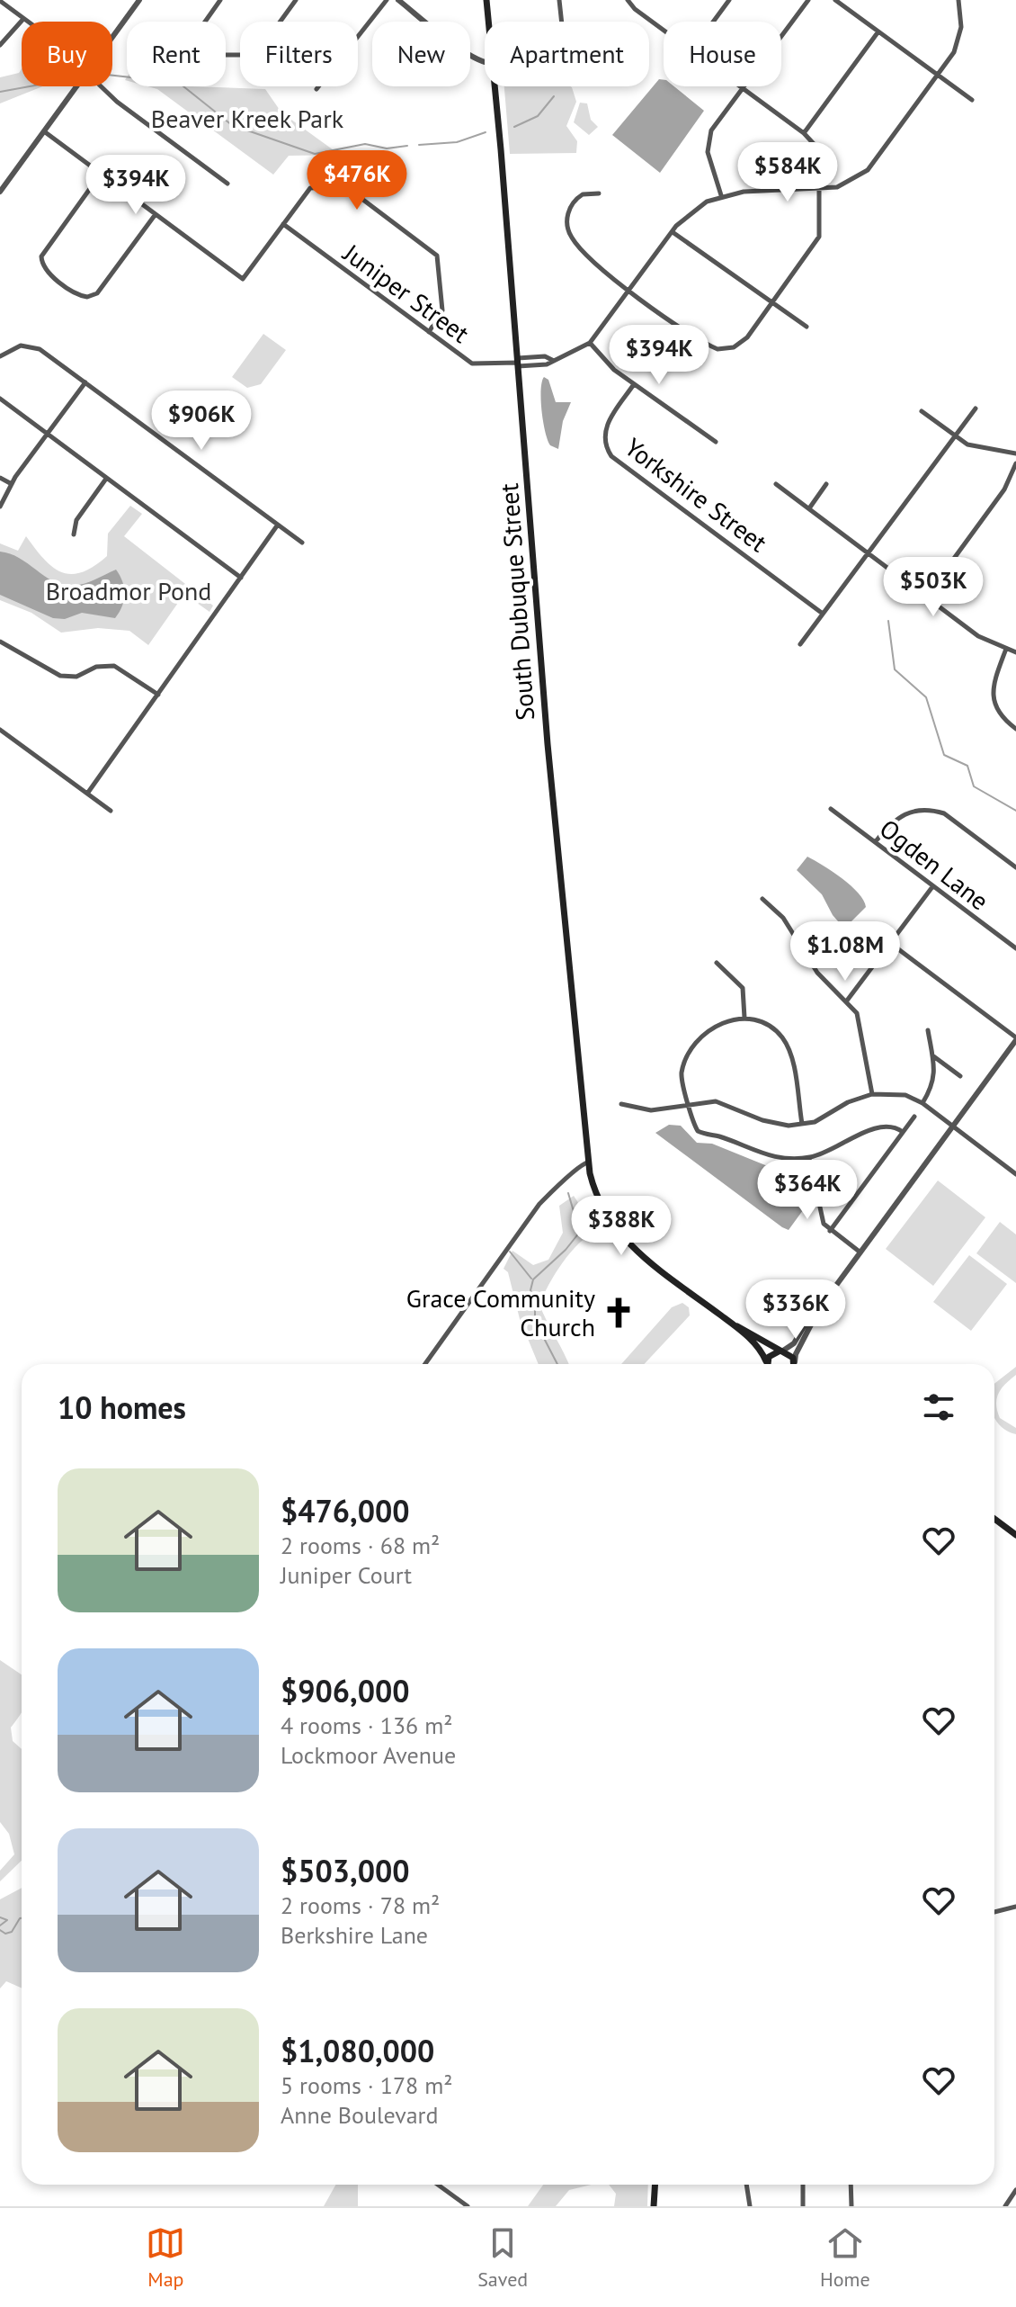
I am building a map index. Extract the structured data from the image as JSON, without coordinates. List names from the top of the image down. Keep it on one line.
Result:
{"streets":{"main road":["South Dubuque Street"],"street":["Juniper Street","Yorkshire Street","Ogden Lane"]},"crossings":[["Juniper Street","South Dubuque Street"]],"parks":["Beaver Kreek Park","Broadmor Pond"],"places":{"church":["Grace Community Church"]},"page":{"chip":["Buy","Rent","Filters","New","Apartment","House"],"price":["$584K","$476K","$394K","$394K","$906K","$503K","$1.08M","$364K","$388K","$336K"],"heading":"10 homes","list":[{"name":"$476,000","note":"2 rooms · 68 m² · Juniper Court"},{"name":"$906,000","note":"4 rooms · 136 m² · Lockmoor Avenue"},{"name":"$503,000","note":"2 rooms · 78 m² · Berkshire Lane"},{"name":"$1,080,000","note":"5 rooms · 178 m² · Anne Boulevard"}],"tabs":["Map","Saved","Home"]}}
